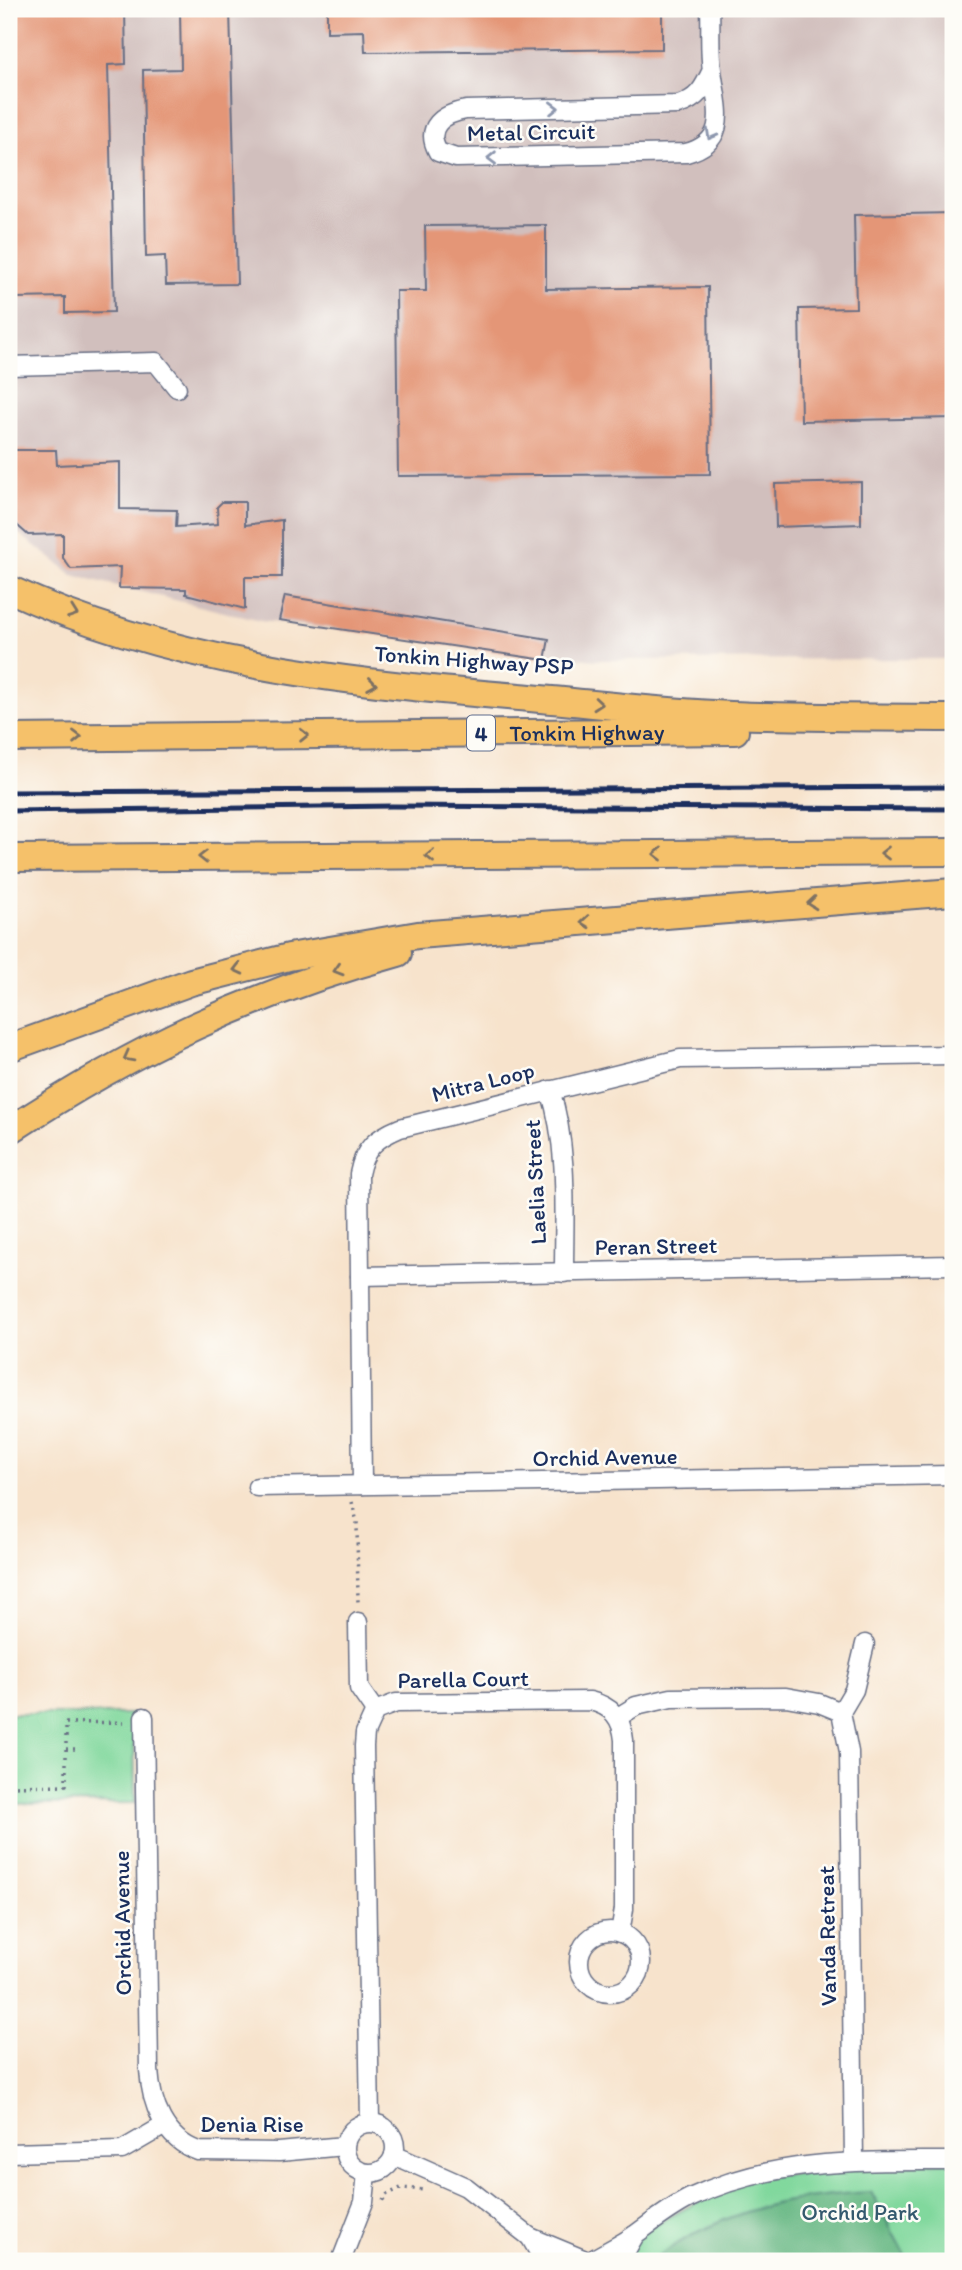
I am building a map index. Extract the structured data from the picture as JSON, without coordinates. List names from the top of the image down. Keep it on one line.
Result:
{"streets":{"highway":["Tonkin Highway","4"],"street":["Metal Circuit","Mitra Loop","Laelia Street","Peran Street","Orchid Avenue","Parella Court","Vanda Retreat","Denia Rise"]},"crossings":[["Mitra Loop","Laelia Street"],["Mitra Loop","Peran Street"],["Mitra Loop","Orchid Avenue"],["Laelia Street","Peran Street"],["Orchid Avenue","Denia Rise"],["Parella Court","Denia Rise"]],"parks":["Orchid Park"]}
